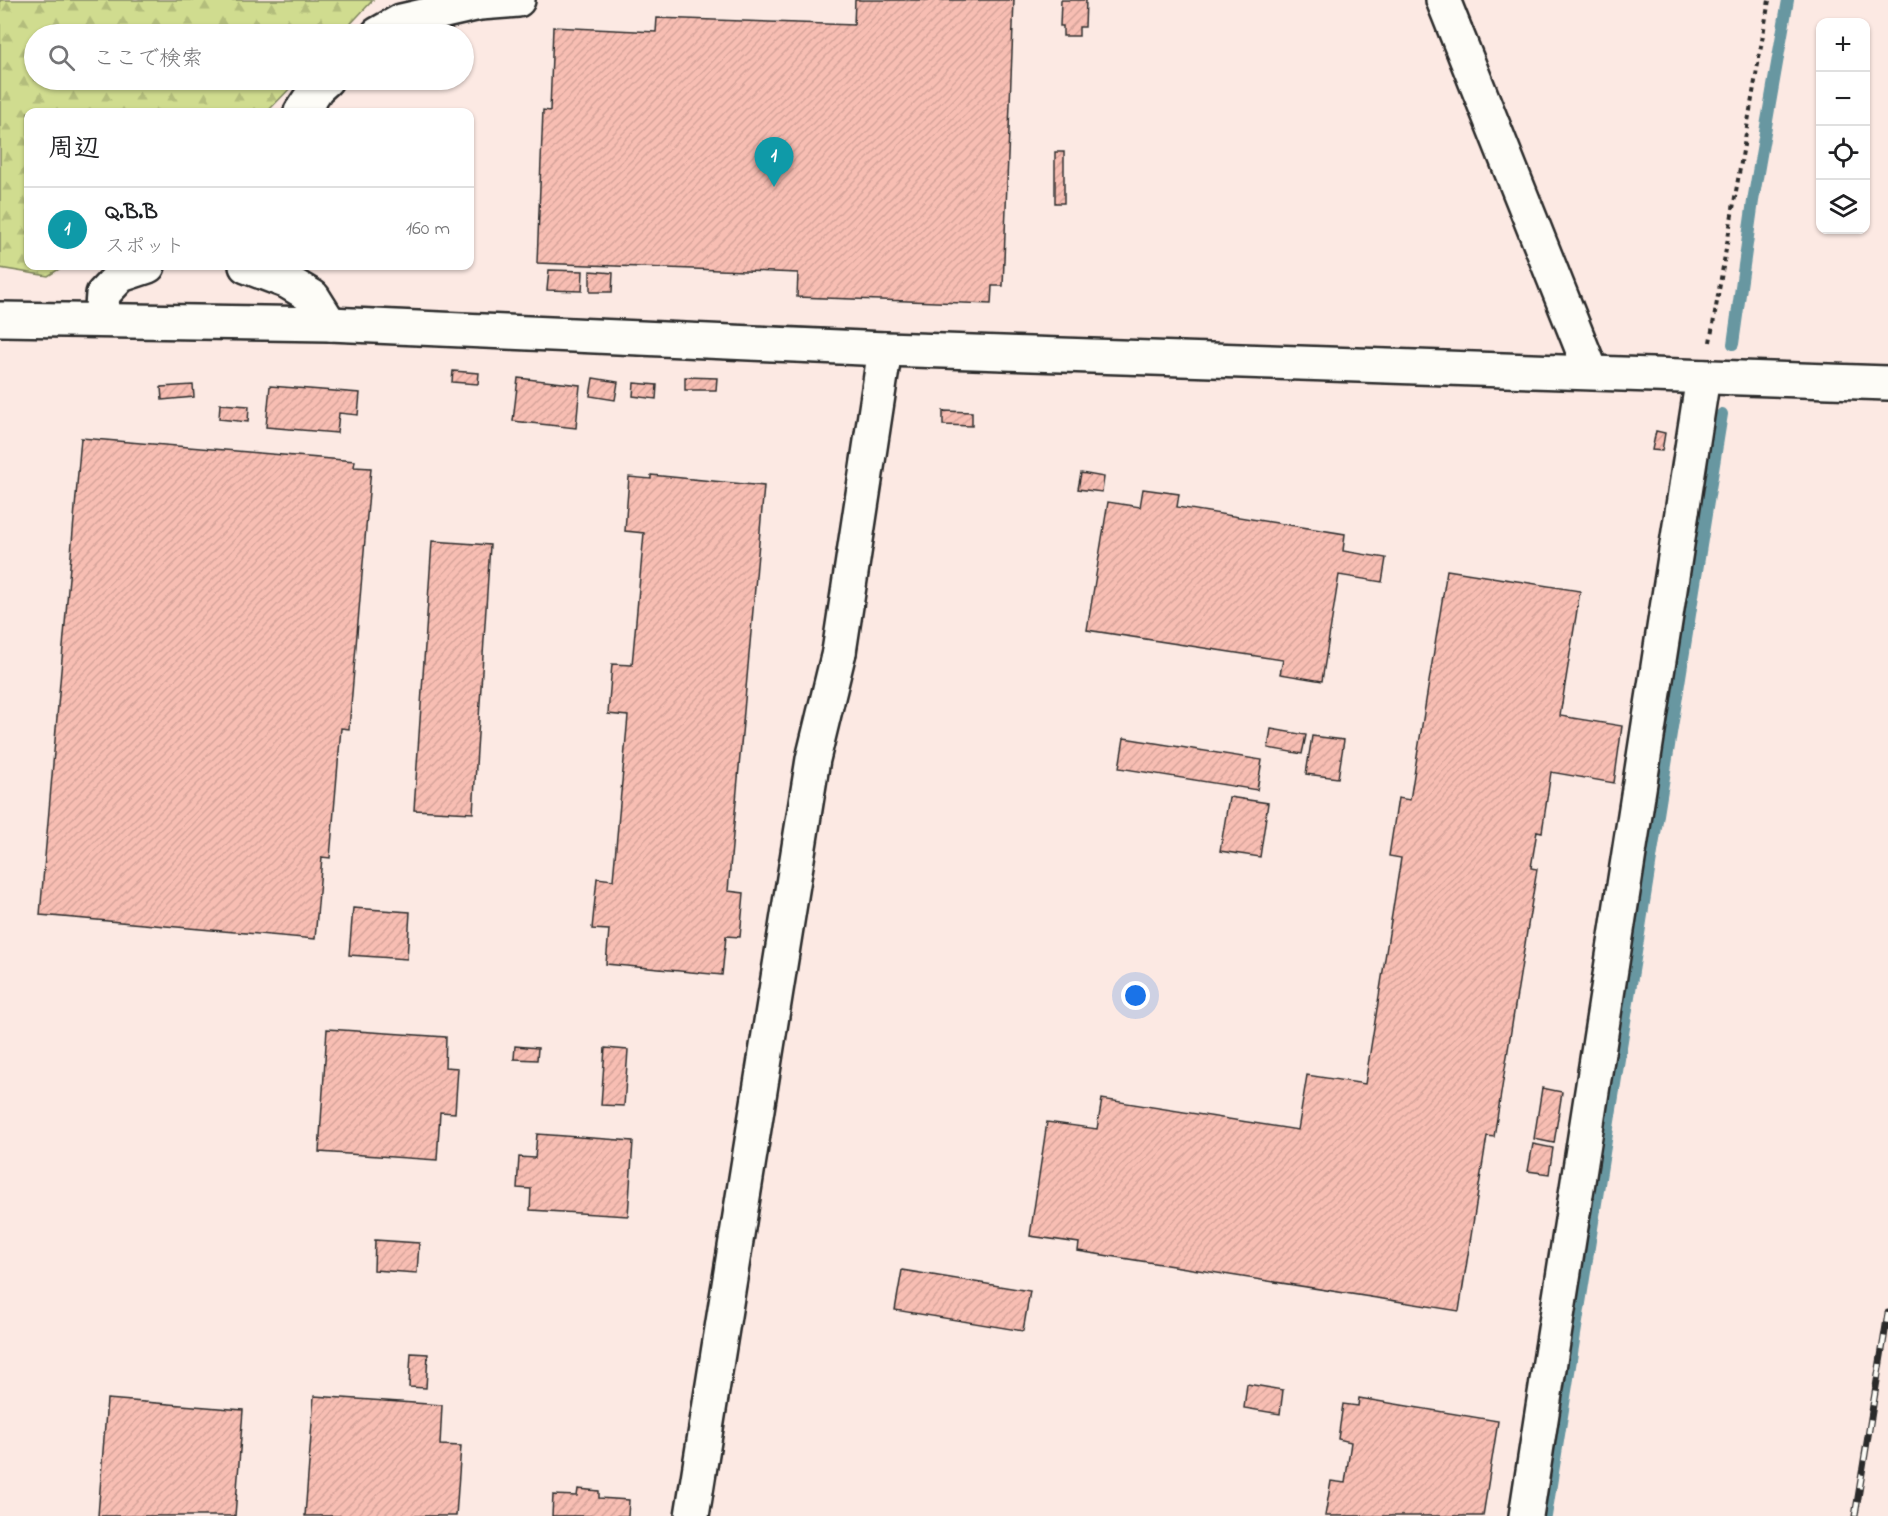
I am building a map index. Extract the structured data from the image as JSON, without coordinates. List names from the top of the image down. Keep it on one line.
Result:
{"page":{"map_buttons":["+","−"],"search":"ここで検索","heading":"周辺","pins":"1","list":[{"mark":"1","name":"Q.B.B","note":"スポット","value":"160 m"}]}}
